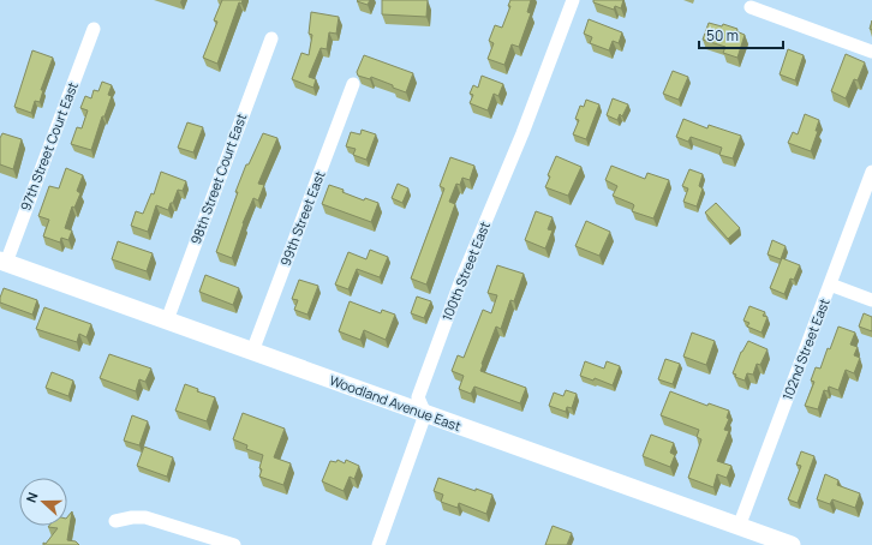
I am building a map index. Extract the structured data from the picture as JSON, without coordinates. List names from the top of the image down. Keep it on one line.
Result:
{"streets":{"street":["97th Street Court East","98th Street Court East","99th Street East","100th Street East","102nd Street East","Woodland Avenue East"]},"crossings":[["97th Street Court East","Woodland Avenue East"],["98th Street Court East","Woodland Avenue East"],["99th Street East","Woodland Avenue East"],["100th Street East","Woodland Avenue East"],["102nd Street East","Woodland Avenue East"]],"scale_bar":"50 m","north":"left"}
